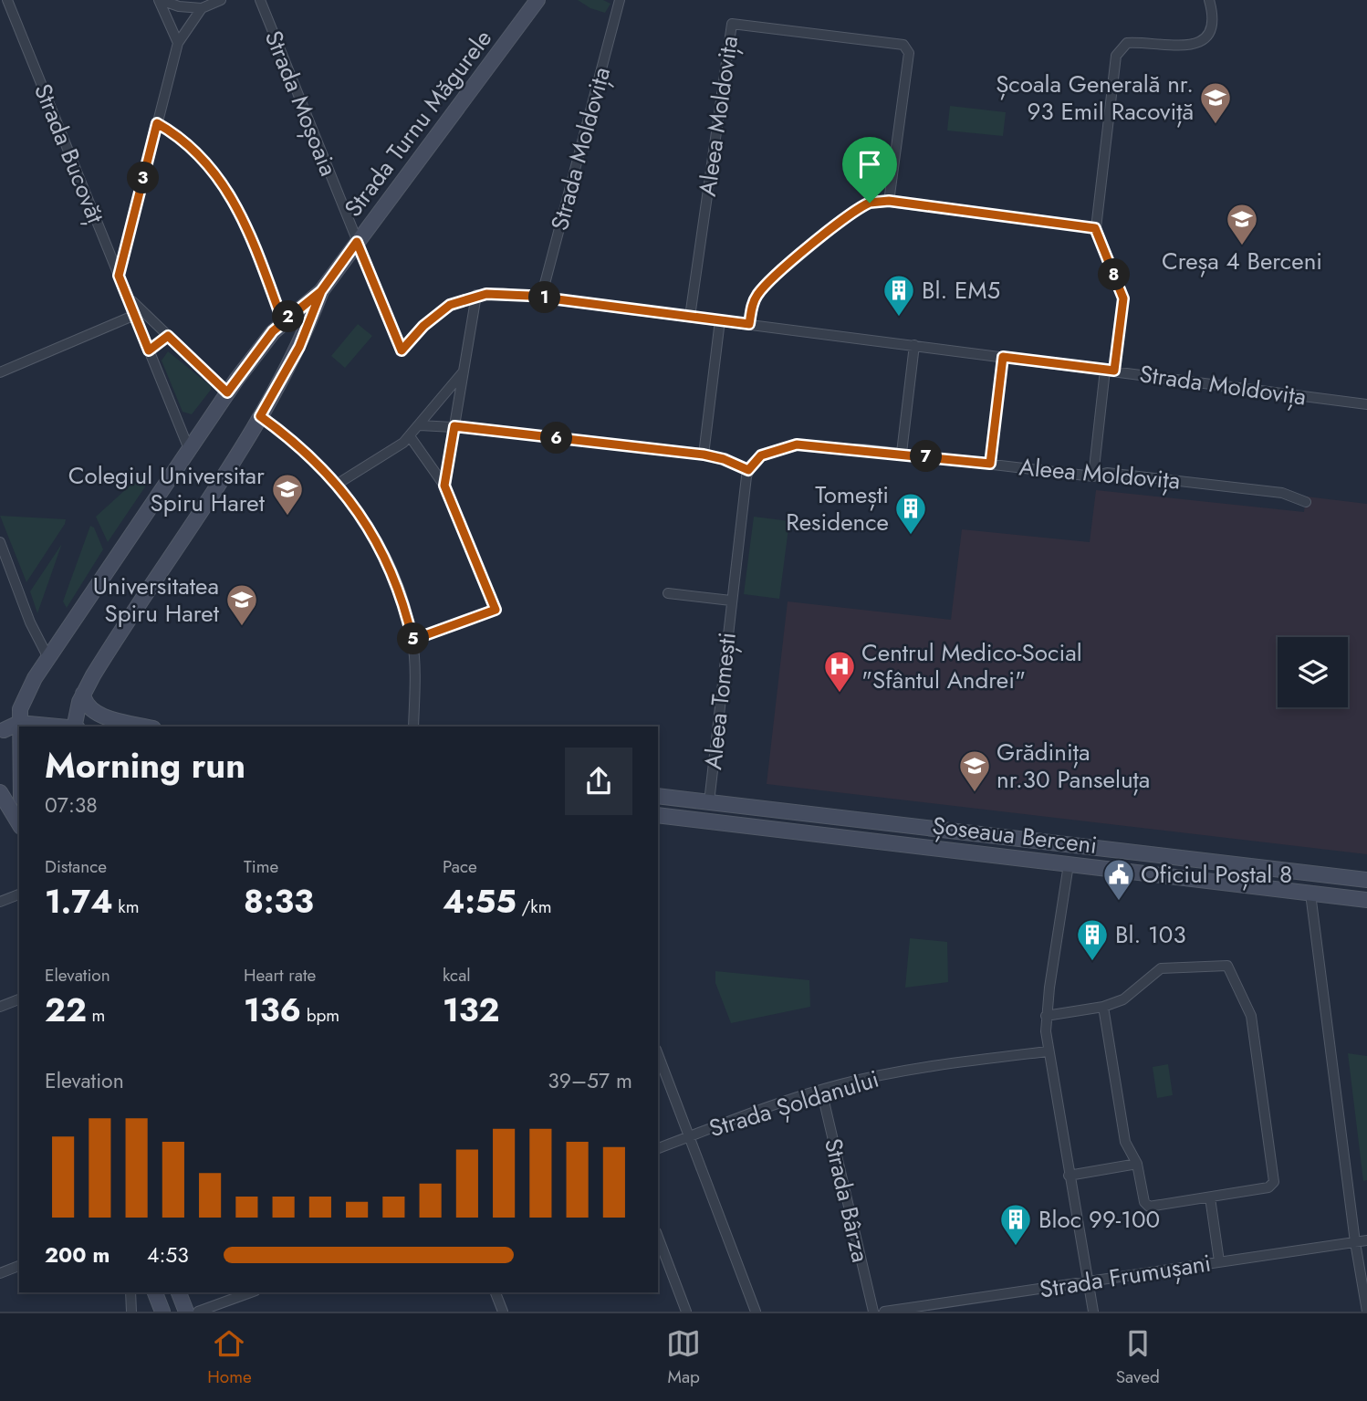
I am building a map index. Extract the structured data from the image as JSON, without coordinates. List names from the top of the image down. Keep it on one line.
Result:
{"streets":{"main road":["Strada Turnu Măgurele","Șoseaua Berceni"],"street":["Strada Moșoaia","Aleea Moldovița","Strada Moldovița","Strada Bucovăț","Aleea Tomești","Strada Șoldanului","Strada Bârza","Strada Frumușani"]},"crossings":[["Strada Moșoaia","Strada Turnu Măgurele"],["Aleea Moldovița","Strada Moldovița"],["Aleea Moldovița","Aleea Tomești"],["Strada Turnu Măgurele","Strada Moldovița"],["Strada Turnu Măgurele","Strada Bucovăț"],["Aleea Tomești","Șoseaua Berceni"],["Strada Șoldanului","Strada Bârza"]],"places":{"school or university":["Școala Generală nr. 93 Emil Racoviță","Creșa 4 Berceni","Colegiul Universitar Spiru Haret","Universitatea Spiru Haret","Grădinița nr.30 Panseluța"],"building":["Bl. EM5","Tomești Residence","Bl. 103","Bloc 99-100"],"hospital":["Centrul Medico-Social \"Sfântul Andrei\""],"public building":["Oficiul Poștal 8"]},"page":{"pins":["3","8","1","2","6","7","5"],"heading":["Morning run","07:38"],"stats":[["Distance","1.74 km"],["Time","8:33"],["Pace","4:55 /km"],["Elevation","22 m"],["Heart rate","136 bpm"],["kcal","132"]],"chart":["Elevation","39–57 m"],"list":[{"name":"200 m","note":"4:53"}],"tabs":["Home","Map","Saved"]}}
